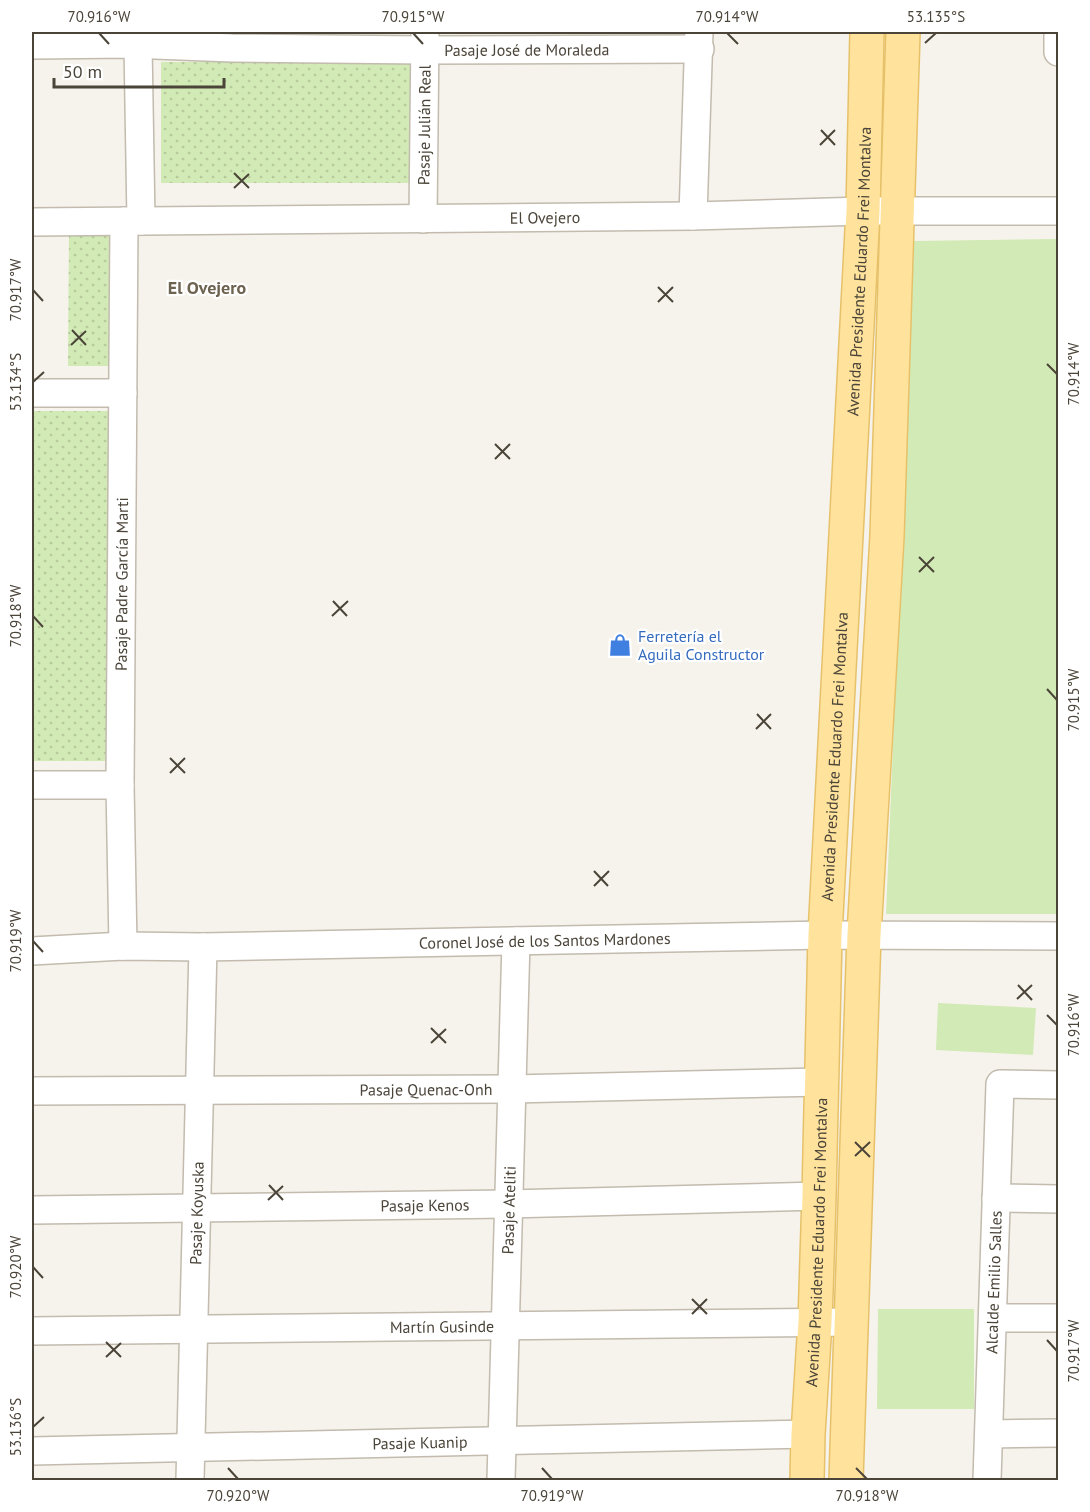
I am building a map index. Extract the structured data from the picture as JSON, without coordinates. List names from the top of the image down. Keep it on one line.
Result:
{"streets":{"main road":["Avenida Presidente Eduardo Frei Montalva"],"street":["Pasaje José de Moraleda","Pasaje Julián Real","El Ovejero","Pasaje Padre García Marti","Coronel José de los Santos Mardones","Pasaje Quenac-Onh","Pasaje Kenos","Pasaje Ateliti","Pasaje Koyuska","Alcalde Emilio Salles","Martín Gusinde","Pasaje Kuanip"]},"crossings":[["Pasaje José de Moraleda","Pasaje Julián Real"],["Pasaje José de Moraleda","Pasaje Padre García Marti"],["Pasaje Julián Real","El Ovejero"],["El Ovejero","Avenida Presidente Eduardo Frei Montalva"],["El Ovejero","Pasaje Padre García Marti"],["Avenida Presidente Eduardo Frei Montalva","Coronel José de los Santos Mardones"],["Avenida Presidente Eduardo Frei Montalva","Pasaje Quenac-Onh"],["Avenida Presidente Eduardo Frei Montalva","Pasaje Kenos"],["Avenida Presidente Eduardo Frei Montalva","Martín Gusinde"],["Avenida Presidente Eduardo Frei Montalva","Pasaje Kuanip"],["Pasaje Padre García Marti","Coronel José de los Santos Mardones"],["Coronel José de los Santos Mardones","Pasaje Ateliti"],["Coronel José de los Santos Mardones","Pasaje Koyuska"],["Pasaje Quenac-Onh","Pasaje Ateliti"],["Pasaje Quenac-Onh","Pasaje Koyuska"],["Pasaje Kenos","Pasaje Ateliti"],["Pasaje Kenos","Pasaje Koyuska"],["Pasaje Ateliti","Martín Gusinde"],["Pasaje Ateliti","Pasaje Kuanip"],["Pasaje Koyuska","Martín Gusinde"],["Pasaje Koyuska","Pasaje Kuanip"]],"districts":["El Ovejero"],"places":{"shop":["Ferretería el Aguila Constructor"]},"scale_bar":"50 m","coordinates":["70.916°W","70.915°W","70.914°W","53.135°S","70.917°W","53.134°S","70.918°W","70.919°W","70.920°W","53.136°S"]}
